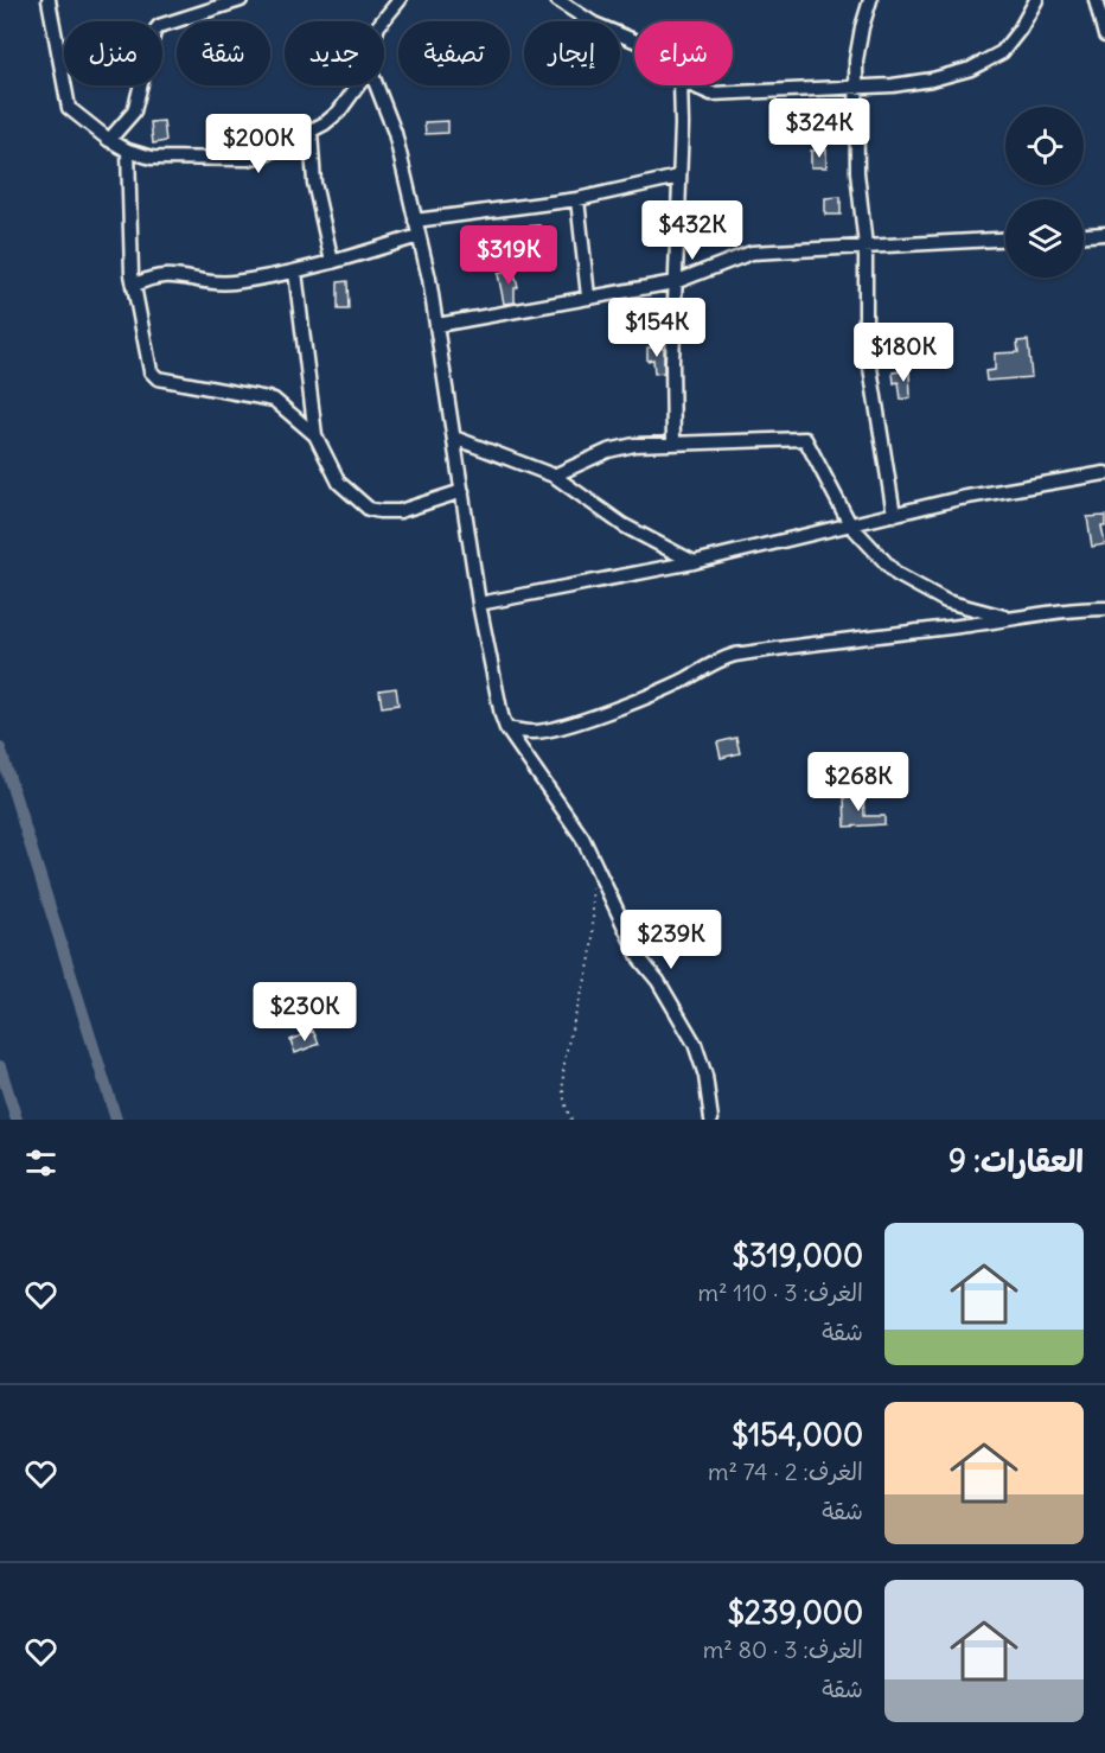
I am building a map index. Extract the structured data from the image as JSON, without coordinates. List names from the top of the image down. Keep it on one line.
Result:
{"page":{"chip":["شراء","إيجار","تصفية","جديد","شقة","منزل"],"price":["$324K","$200K","$432K","$319K","$154K","$180K","$268K","$239K","$230K"],"heading":"العقارات: 9","list":[{"name":"$319,000","note":"الغرف: 3 · 110 m² · شقة"},{"name":"$154,000","note":"الغرف: 2 · 74 m² · شقة"},{"name":"$239,000","note":"الغرف: 3 · 80 m² · شقة"}]}}
